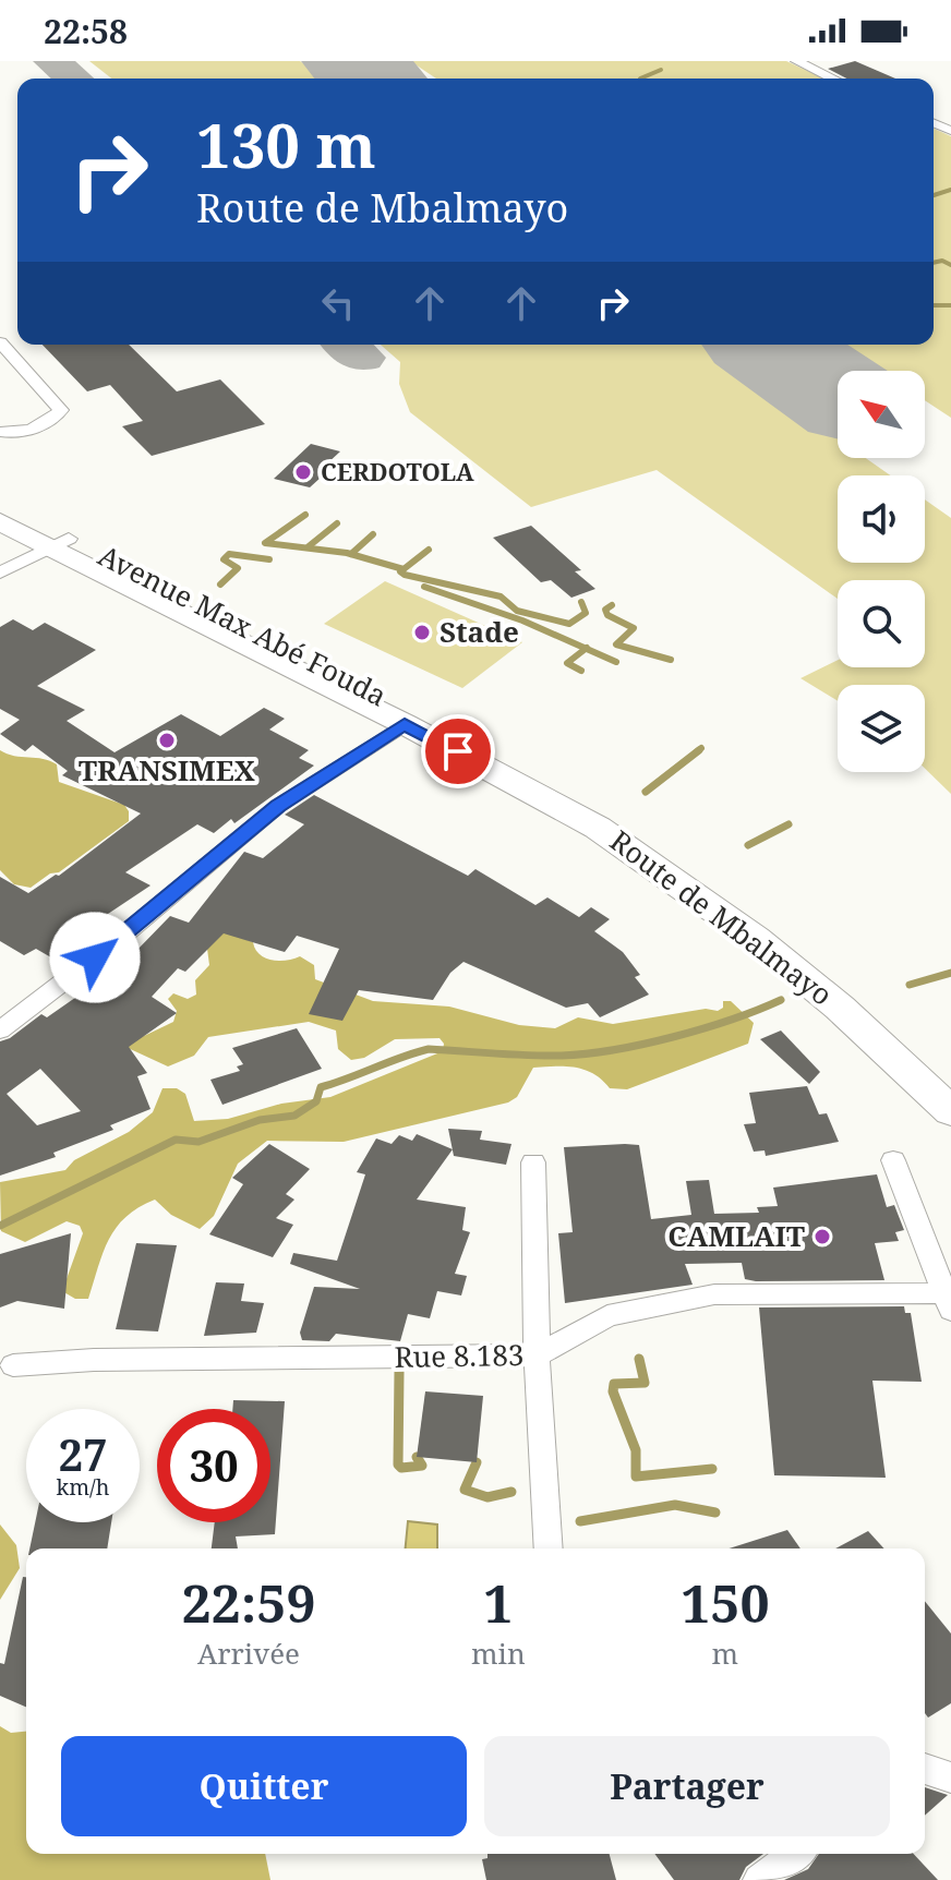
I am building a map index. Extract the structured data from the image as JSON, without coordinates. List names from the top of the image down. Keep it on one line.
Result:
{"streets":{"highway":["Avenue Max Abé Fouda","Route de Mbalmayo"],"street":["Rue 8.183"]},"crossings":[["Avenue Max Abé Fouda","Route de Mbalmayo"]],"places":["CERDOTOLA","Stade","TRANSIMEX","CAMLAIT"],"north":"top left","page":{"status":"22:58","turn":["130 m","Route de Mbalmayo"],"speed":"27 km/h","limit":"30","eta":["22:59","Arrivée","1","min","150","m"],"buttons":["Quitter","Partager"]}}
